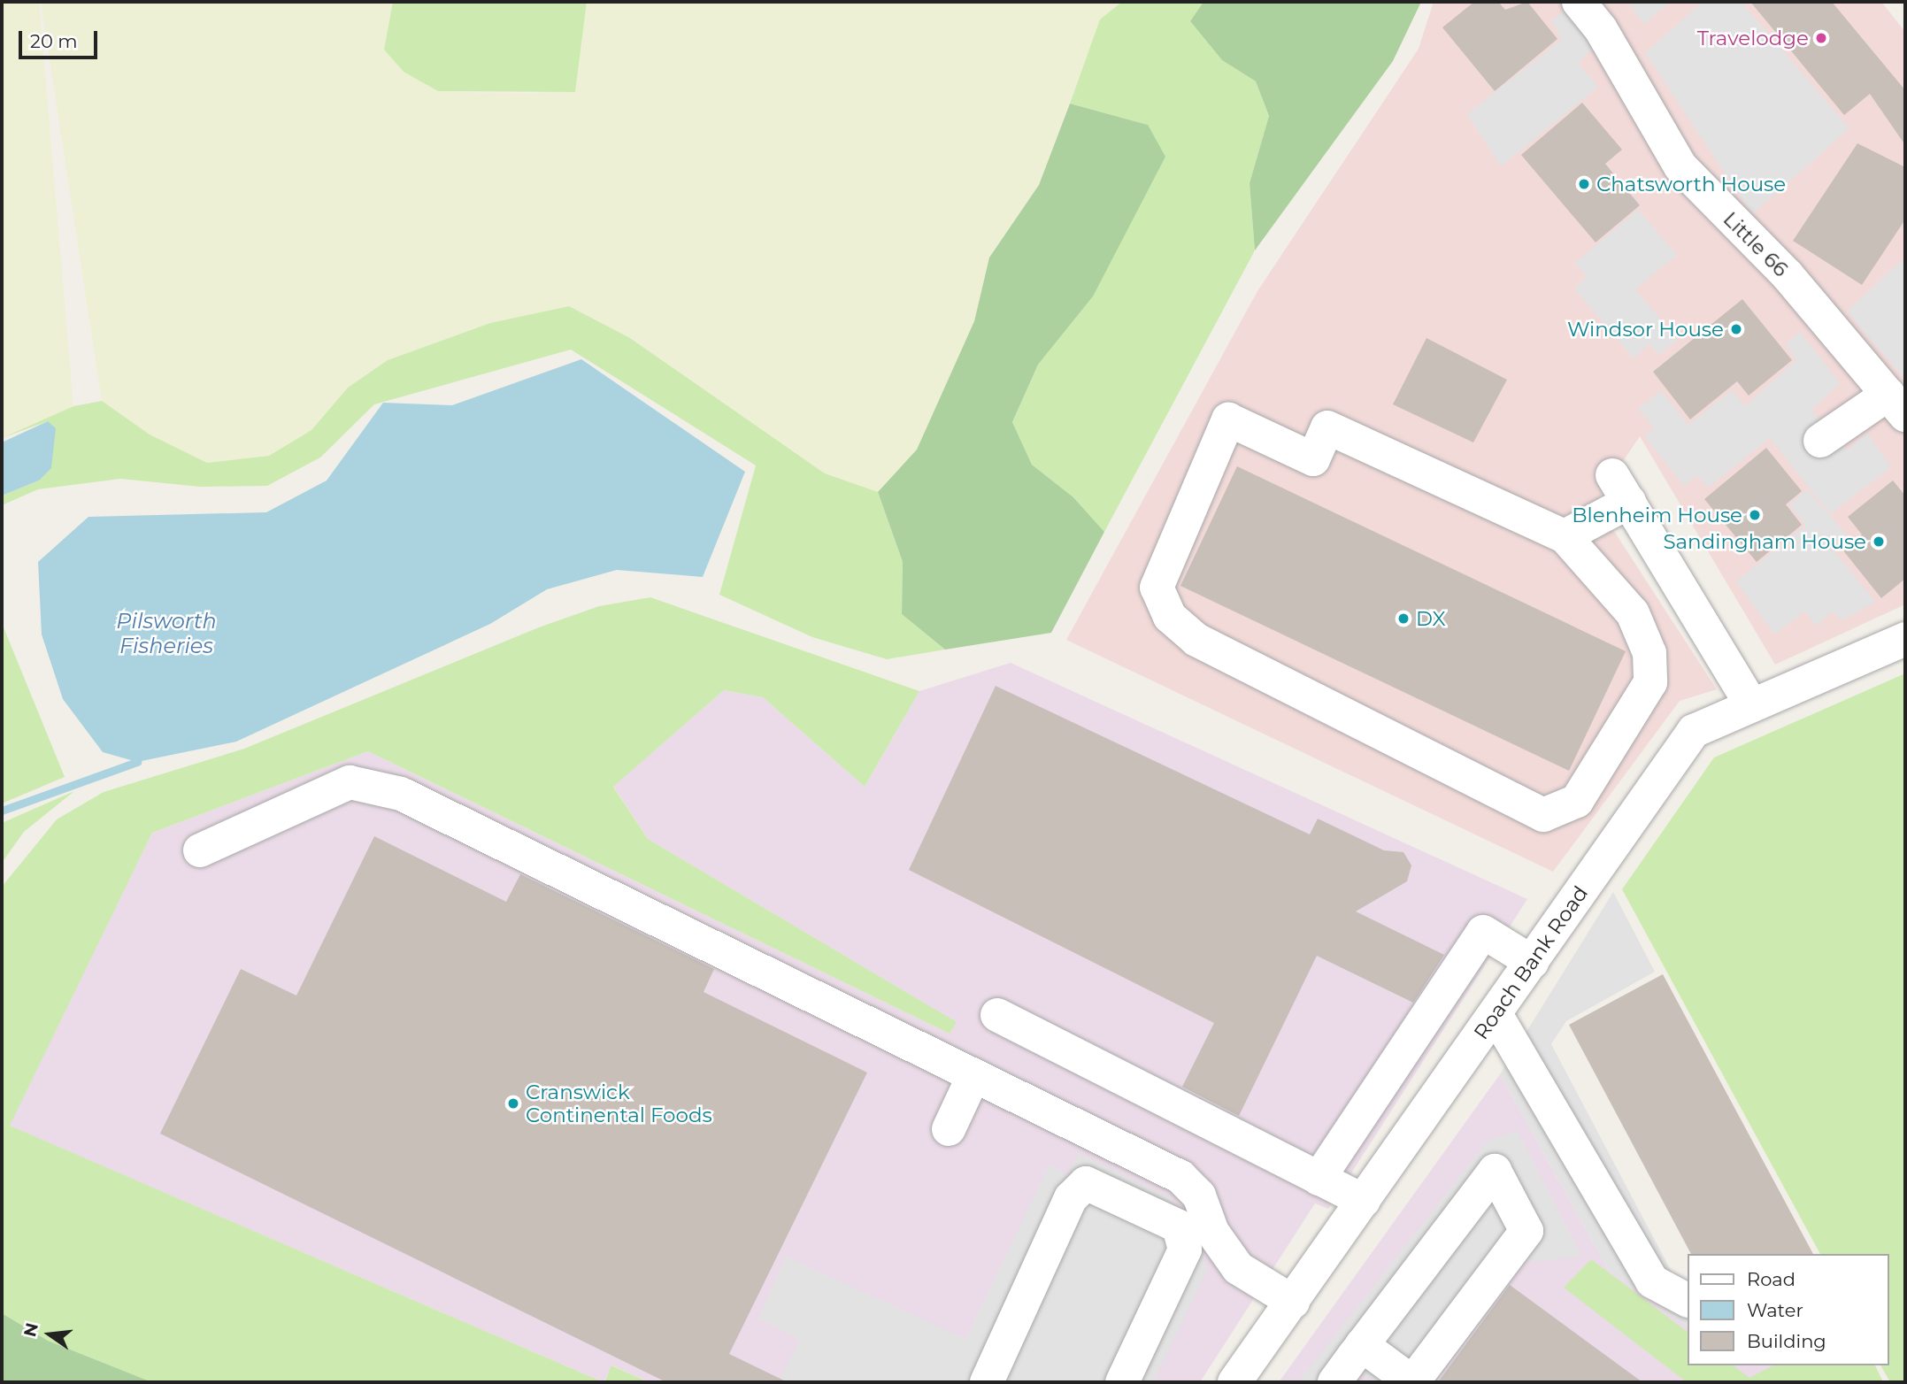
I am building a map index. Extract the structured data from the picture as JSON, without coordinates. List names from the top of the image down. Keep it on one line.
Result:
{"streets":{"street":["Little 66","Roach Bank Road"]},"water":["Pilsworth Fisheries"],"places":["Travelodge","Chatsworth House","Windsor House","Blenheim House","Sandingham House","DX","Cranswick Continental Foods"],"legend":["Road","Water","Building"],"scale_bar":"20 m","north":"left"}
